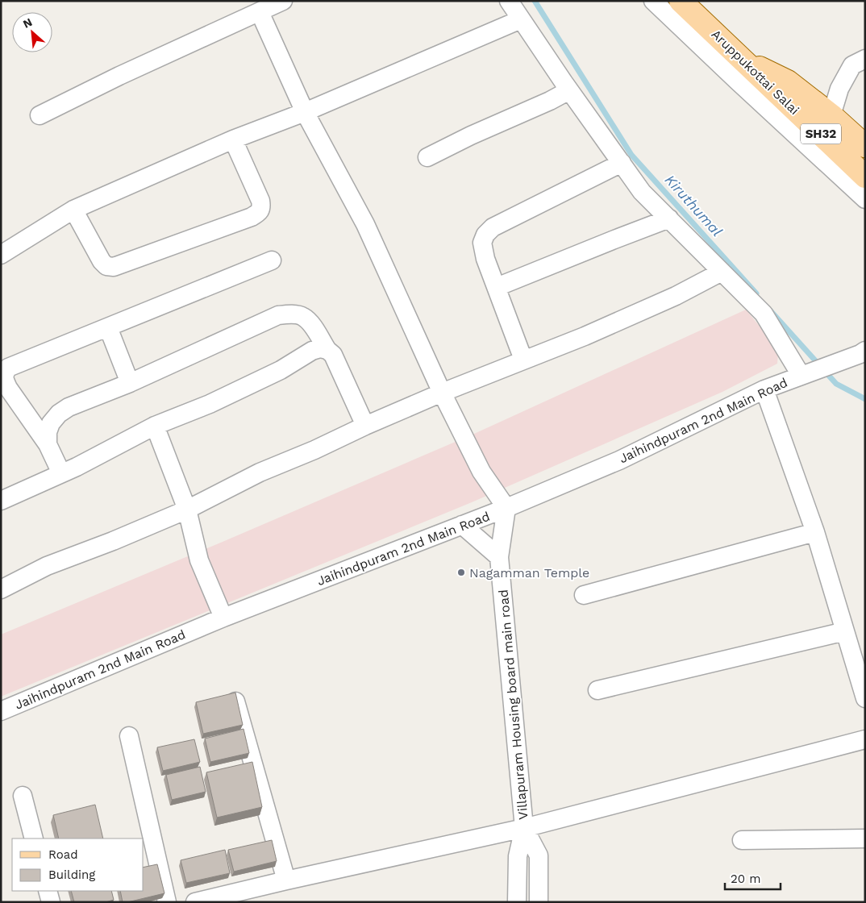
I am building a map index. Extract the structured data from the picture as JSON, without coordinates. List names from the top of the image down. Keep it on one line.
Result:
{"streets":{"main road":["Aruppukottai Salai","SH32"],"street":["Jaihindpuram 2nd Main Road","Villapuram Housing board main road"]},"crossings":[["Jaihindpuram 2nd Main Road","Villapuram Housing board main road"]],"water":["Kiruthumal"],"places":["Nagamman Temple"],"legend":["Road","Building"],"scale_bar":"20 m","north":"top left"}
